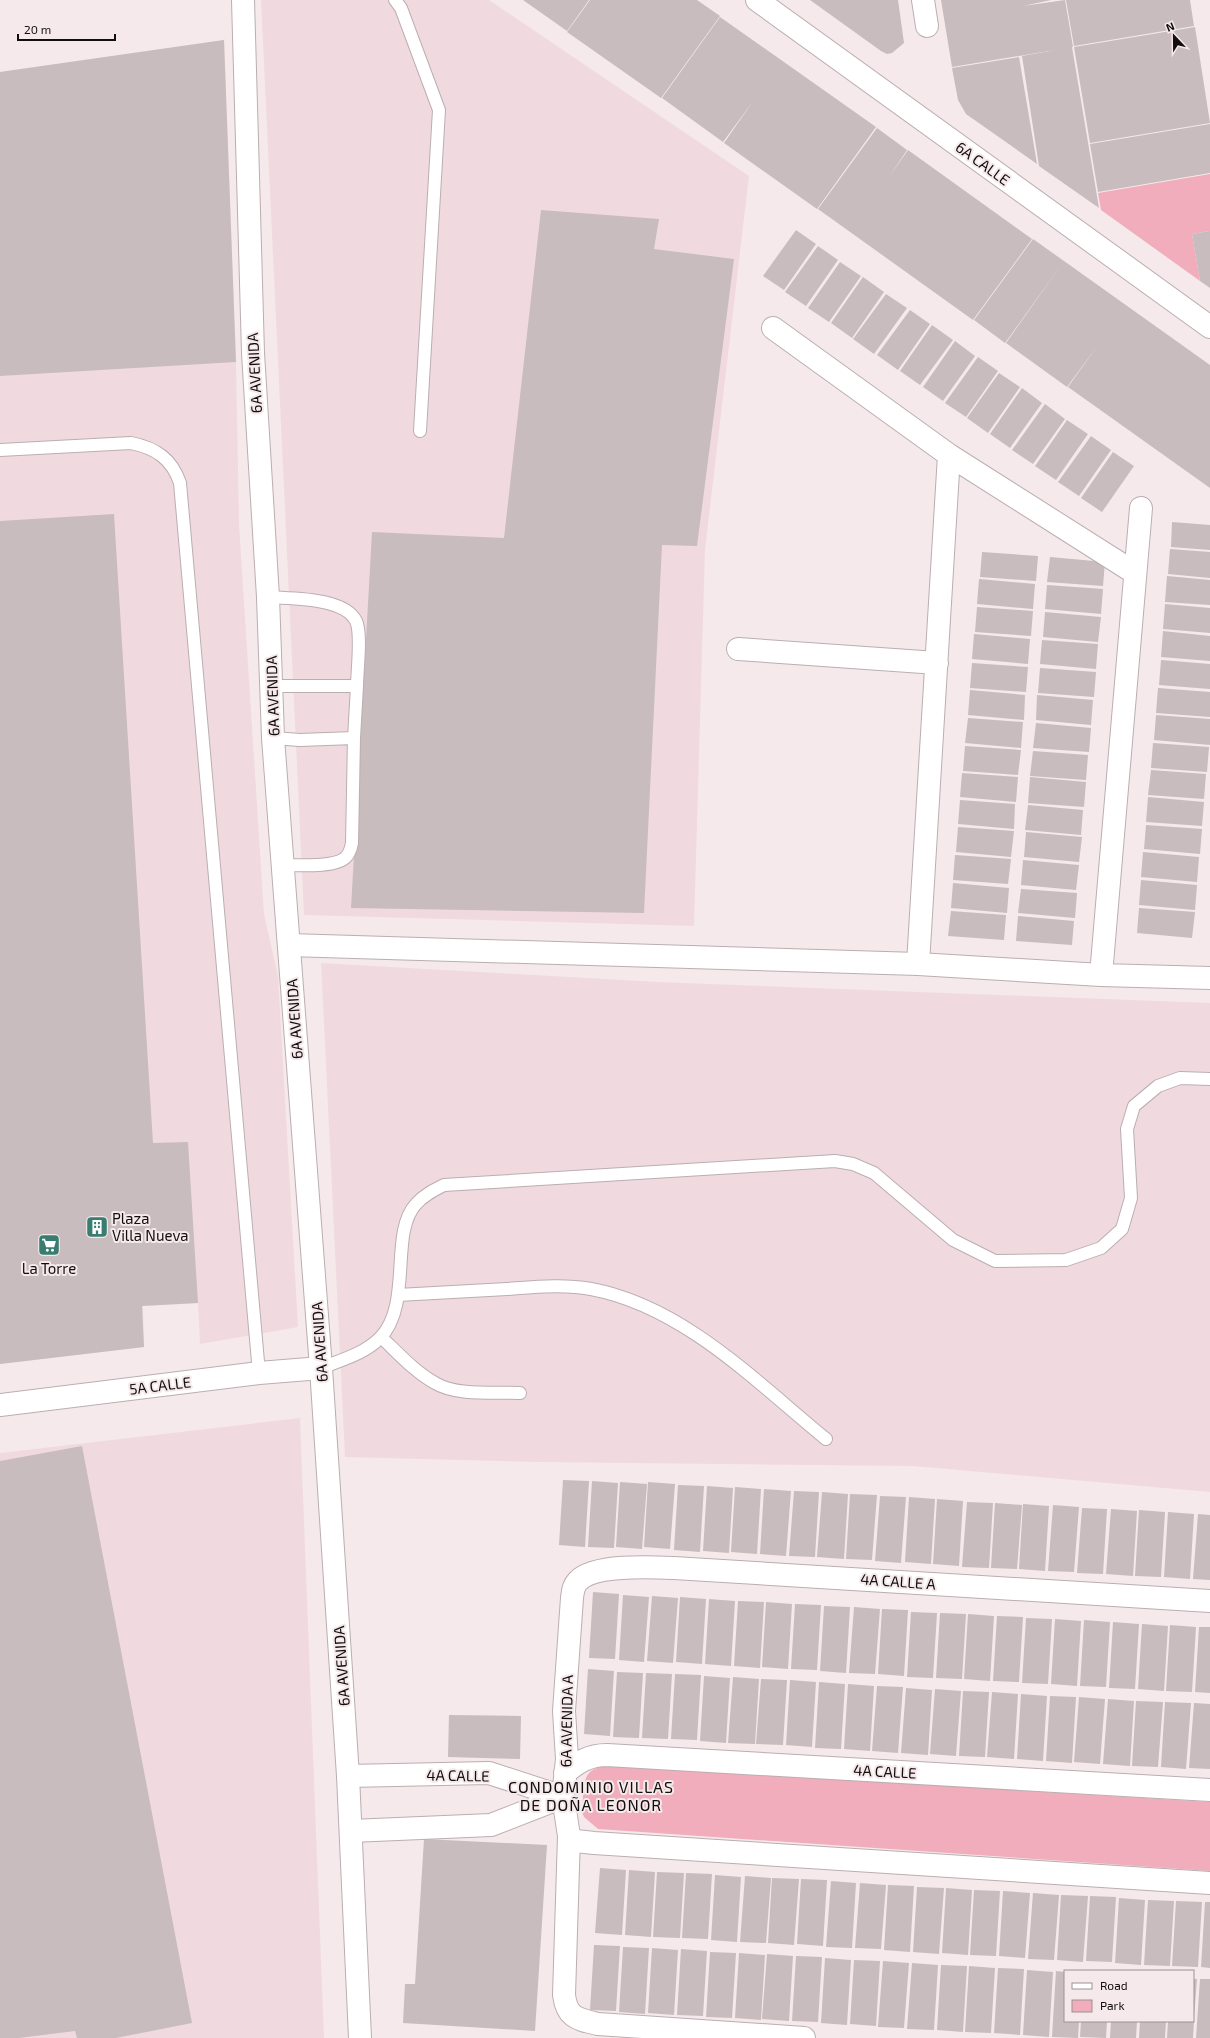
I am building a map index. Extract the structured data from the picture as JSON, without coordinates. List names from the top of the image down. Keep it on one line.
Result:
{"streets":{"street":["6A CALLE","6A AVENIDA","5A CALLE","4A CALLE A","6A AVENIDA A","4A CALLE"]},"crossings":[["6A AVENIDA","5A CALLE"],["6A AVENIDA","4A CALLE"],["4A CALLE A","6A AVENIDA A"],["6A AVENIDA A","4A CALLE"]],"districts":["CONDOMINIO VILLAS DE DOÑA LEONOR"],"places":{"building":["Plaza Villa Nueva"],"supermarket":["La Torre"]},"legend":["Road","Park"],"scale_bar":"20 m","north":"top"}
